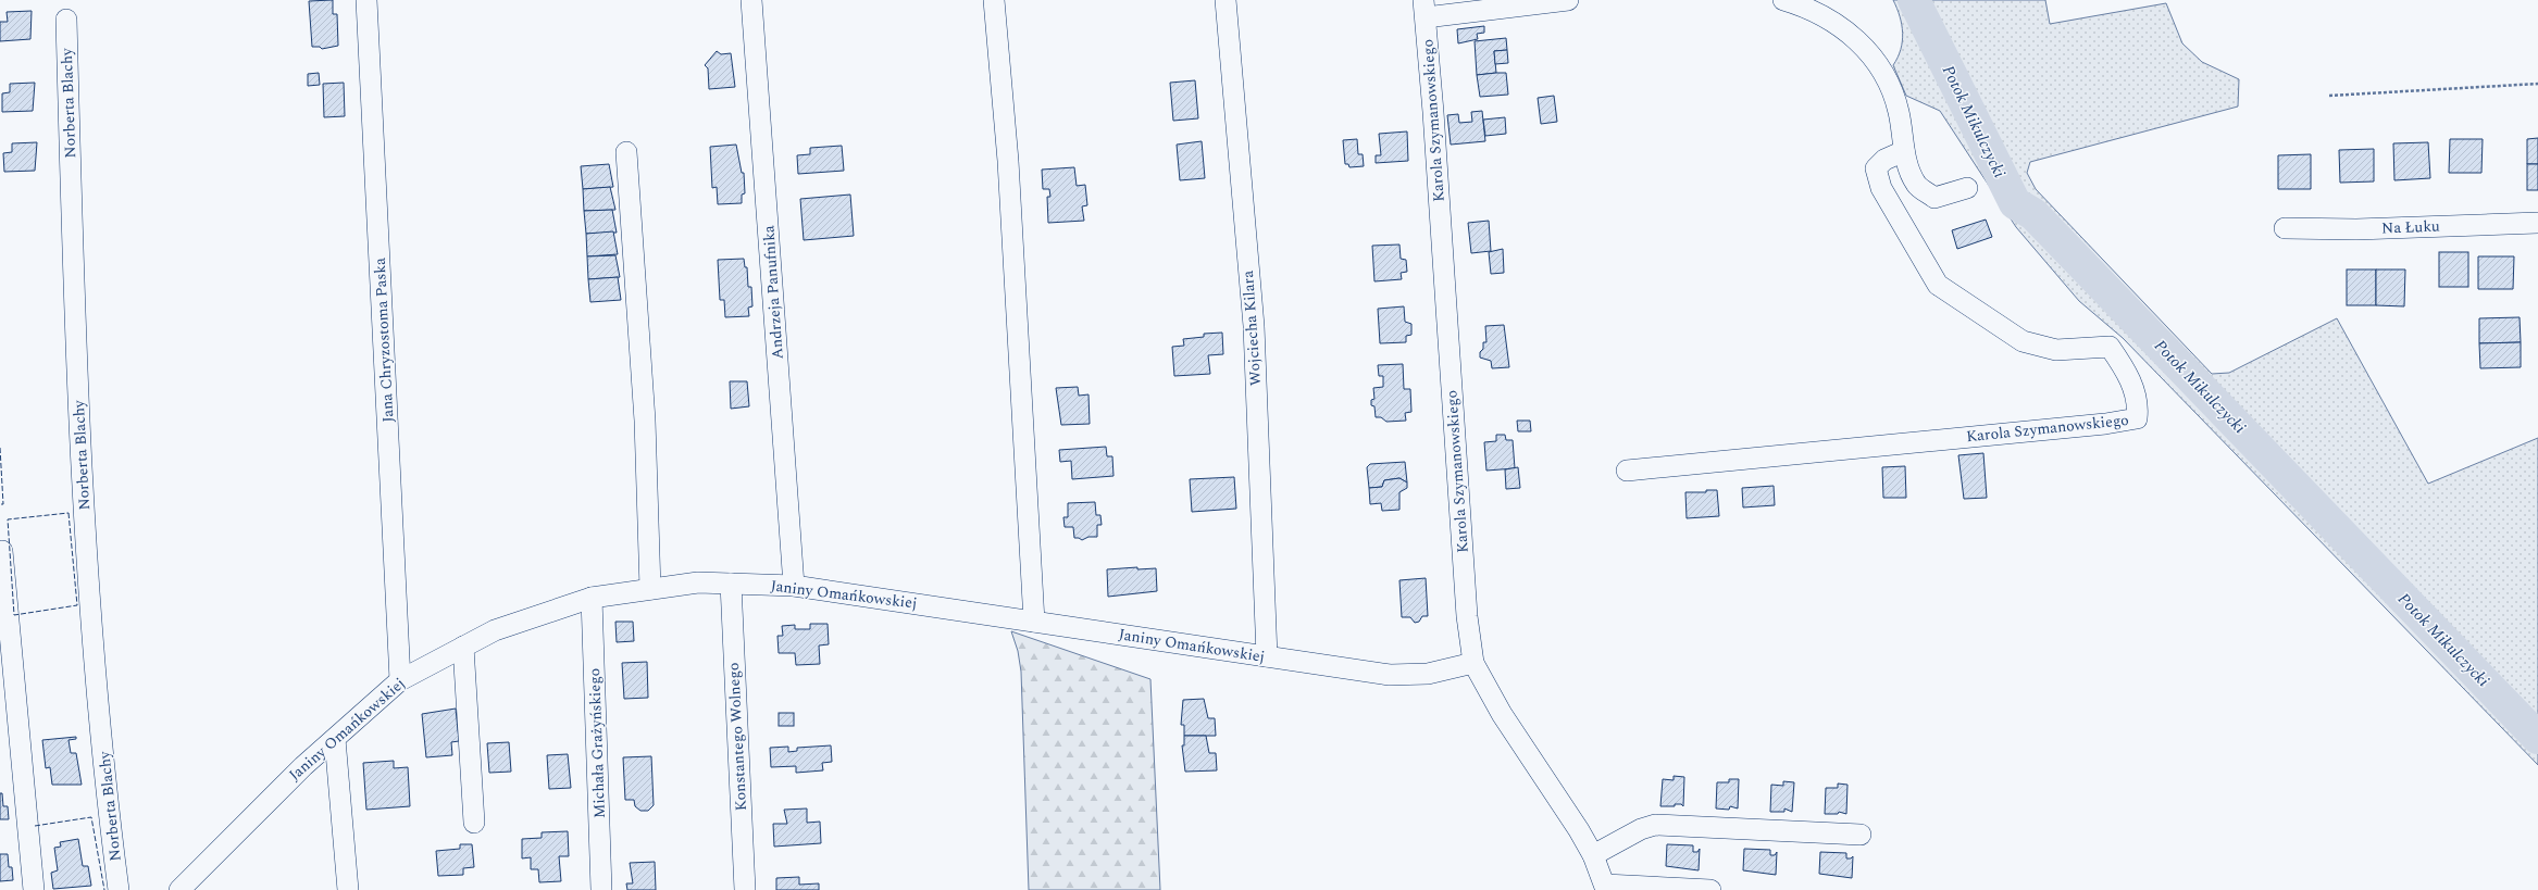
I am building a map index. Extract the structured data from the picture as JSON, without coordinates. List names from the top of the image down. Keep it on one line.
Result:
{"streets":{"street":["Norberta Blachy","Karola Szymanowskiego","Na Łuku","Andrzeja Panufnika","Wojciecha Kilara","Jana Chryzostoma Paska","Janiny Omańkowskiej","Konstantego Wolnego","Michała Grażyńskiego"]},"crossings":[["Karola Szymanowskiego","Janiny Omańkowskiej"],["Andrzeja Panufnika","Janiny Omańkowskiej"],["Wojciecha Kilara","Janiny Omańkowskiej"],["Jana Chryzostoma Paska","Janiny Omańkowskiej"],["Janiny Omańkowskiej","Konstantego Wolnego"],["Janiny Omańkowskiej","Michała Grażyńskiego"]],"water":["Potok Mikulczycki"]}
